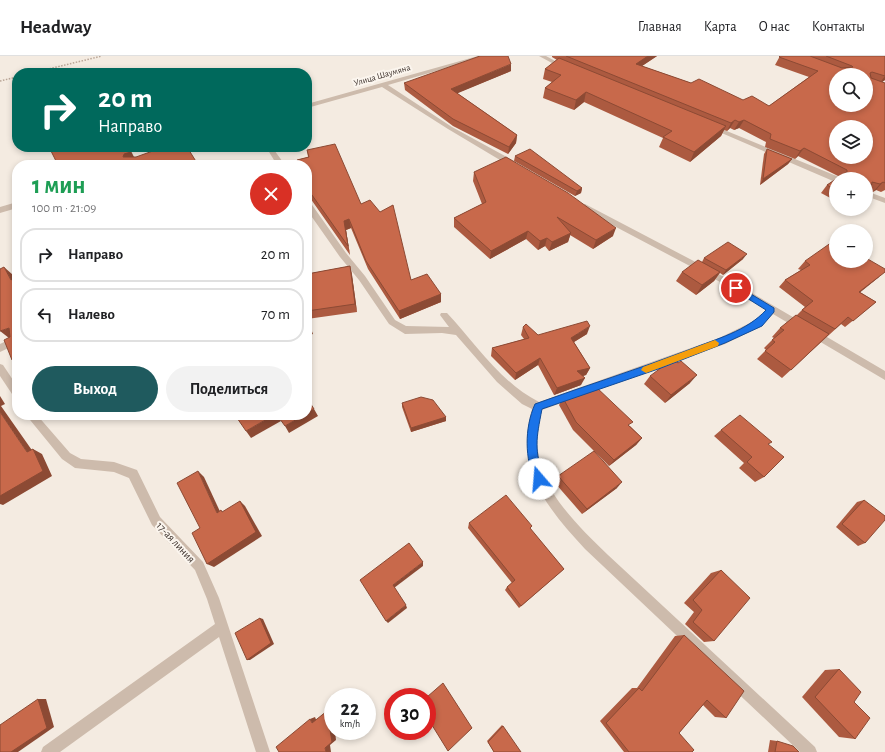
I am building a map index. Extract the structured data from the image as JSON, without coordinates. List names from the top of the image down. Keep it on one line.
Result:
{"streets":{"street":["Улица Шаумяна","17-ая линия"]},"page":{"header":"Headway","nav":["Главная","Карта","О нас","Контакты"],"map_buttons":["+","−"],"turn":["20 m","Направо"],"heading":["1 мин","100 m · 21:09"],"list":[{"name":"Направо","value":"20 m"},{"name":"Налево","value":"70 m"}],"buttons":["Выход","Поделиться"],"speed":"22 km/h","limit":"30"}}
